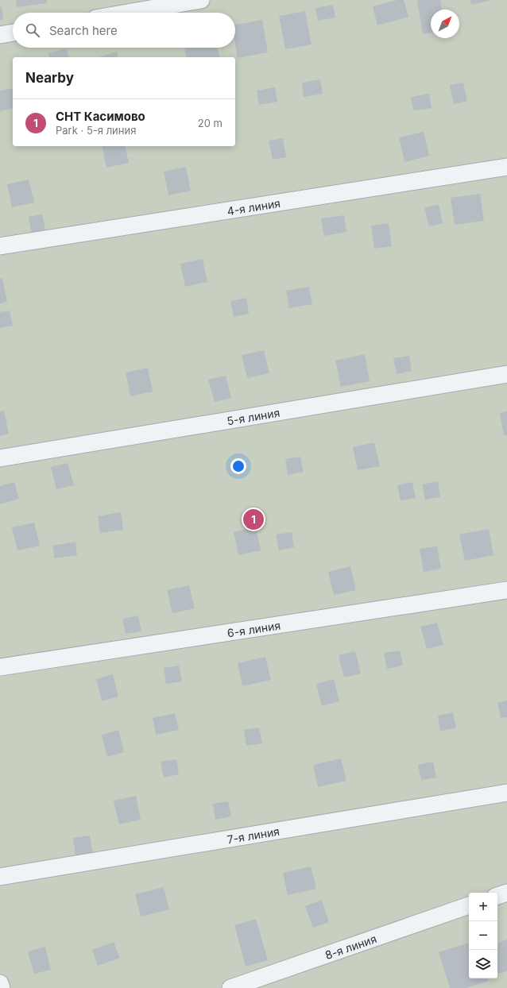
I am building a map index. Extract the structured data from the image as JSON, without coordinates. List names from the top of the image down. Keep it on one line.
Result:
{"streets":{"street":["4-я линия","5-я линия","6-я линия","7-я линия","8-я линия"]},"north":"top right","page":{"search":"Search here","heading":"Nearby","list":[{"mark":"1","name":"СНТ Касимово","note":"Park · 5-я линия","value":"20 m"}],"pins":"1","map_buttons":["+","−"]}}
